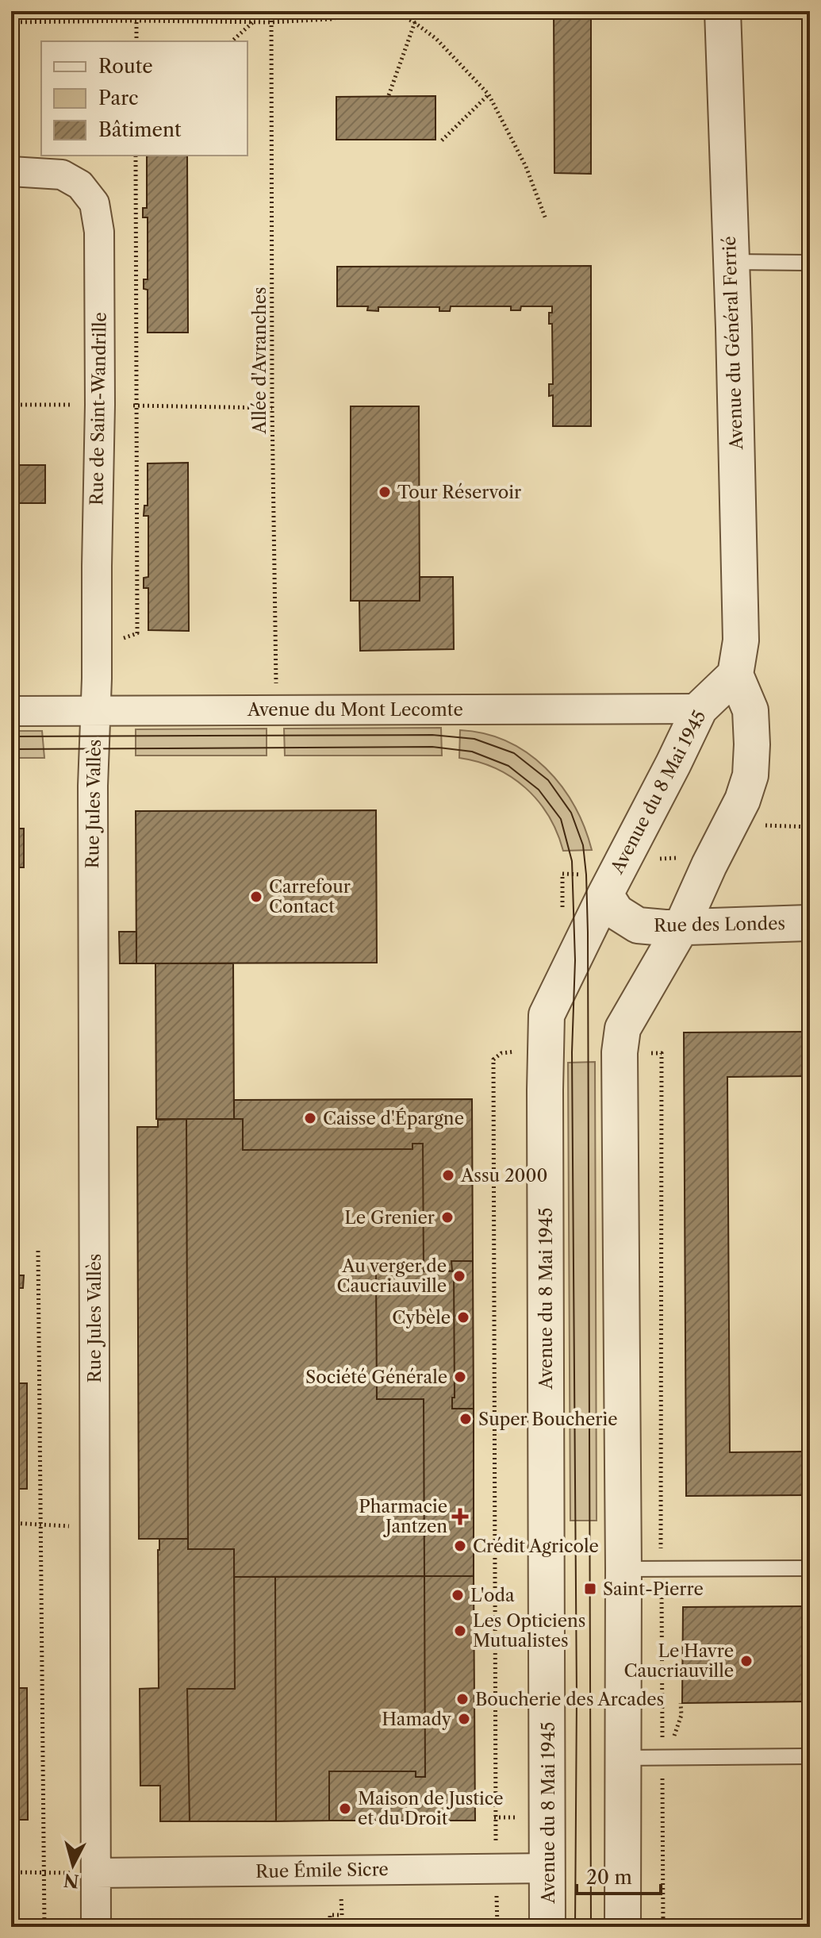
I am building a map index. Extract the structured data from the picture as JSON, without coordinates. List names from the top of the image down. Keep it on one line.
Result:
{"streets":{"street":["Avenue du Général Ferrié","Rue de Saint-Wandrille","Avenue du Mont Lecomte","Avenue du 8 Mai 1945","Rue Jules Vallès","Rue des Londes","Rue Émile Sicre"],"path":["Allée d'Avranches"]},"crossings":[["Avenue du Général Ferrié","Avenue du 8 Mai 1945"],["Allée d'Avranches","Avenue du Mont Lecomte"],["Rue de Saint-Wandrille","Avenue du Mont Lecomte"],["Rue de Saint-Wandrille","Rue Jules Vallès"],["Avenue du Mont Lecomte","Avenue du 8 Mai 1945"],["Avenue du Mont Lecomte","Rue Jules Vallès"],["Avenue du 8 Mai 1945","Rue des Londes"],["Avenue du 8 Mai 1945","Rue Émile Sicre"],["Rue Jules Vallès","Rue Émile Sicre"]],"places":{"other":["Tour Réservoir","Carrefour Contact","Caisse d'Épargne","Assu 2000","Le Grenier","Au verger de Caucriauville","Cybèle","Société Générale","Super Boucherie","Crédit Agricole","L'oda","Les Opticiens Mutualistes","Le Havre Caucriauville","Boucherie des Arcades","Hamady","Maison de Justice et du Droit"],"health":["Pharmacie Jantzen"],"transit":["Saint-Pierre"]},"legend":["Route","Parc","Bâtiment"],"scale_bar":"20 m","north":"bottom"}
